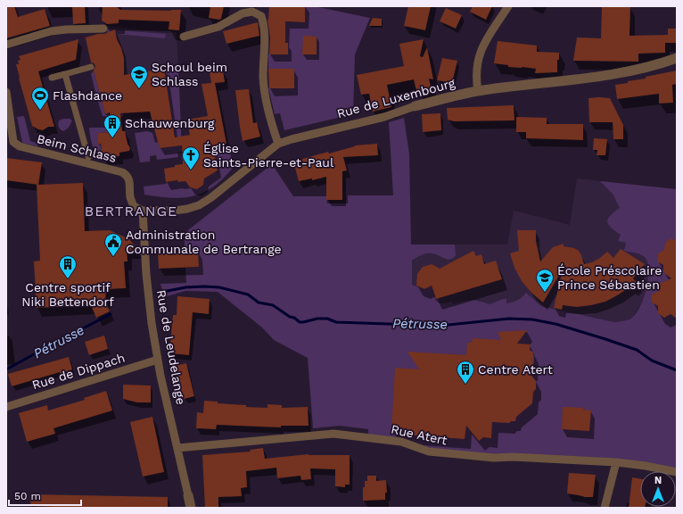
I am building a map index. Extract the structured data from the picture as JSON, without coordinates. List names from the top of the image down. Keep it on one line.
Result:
{"streets":{"street":["Rue de Luxembourg","Beim Schlass","Rue de Leudelange","Rue de Dippach","Rue Atert"]},"crossings":[["Rue de Luxembourg","Beim Schlass"],["Rue de Luxembourg","Rue de Leudelange"],["Beim Schlass","Rue de Leudelange"],["Rue de Leudelange","Rue de Dippach"],["Rue de Leudelange","Rue Atert"]],"districts":["BERTRANGE"],"water":["Pétrusse"],"places":{"school or university":["Schoul beim Schlass","École Préscolaire Prince Sébastien"],"sports":["Flashdance"],"building":["Schauwenburg","Centre sportif Niki Bettendorf","Centre Atert"],"church":["Église Saints-Pierre-et-Paul"],"public building":["Administration Communale de Bertrange"]},"scale_bar":"50 m","north":"top"}
